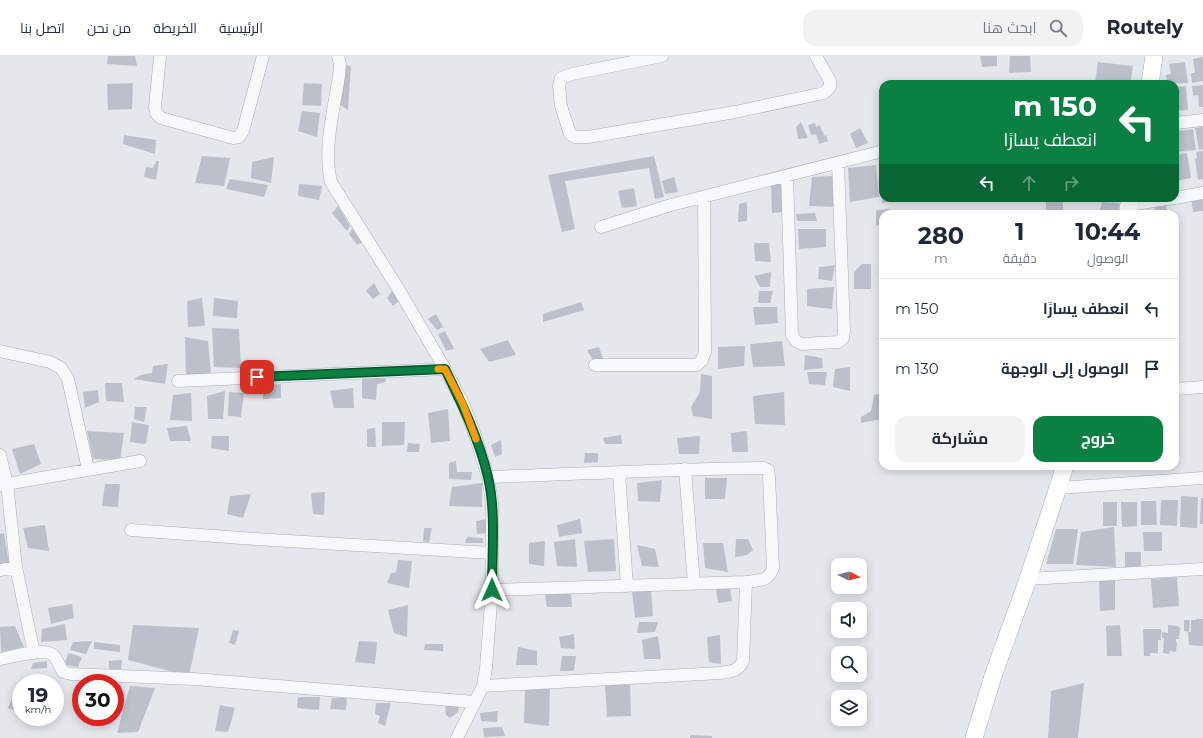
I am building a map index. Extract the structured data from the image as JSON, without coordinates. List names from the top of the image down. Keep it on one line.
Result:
{"north":"right","page":{"header":"Routely","search":"ابحث هنا","nav":["الرئيسية","الخريطة","من نحن","اتصل بنا"],"turn":["150 m","انعطف يسارًا"],"eta":["10:44","الوصول","1","دقيقة","280","m"],"list":[{"name":"انعطف يسارًا","value":"150 m"},{"name":"الوصول إلى الوجهة","value":"130 m"}],"buttons":["خروج","مشاركة"],"speed":"19 km/h","limit":"30"}}
